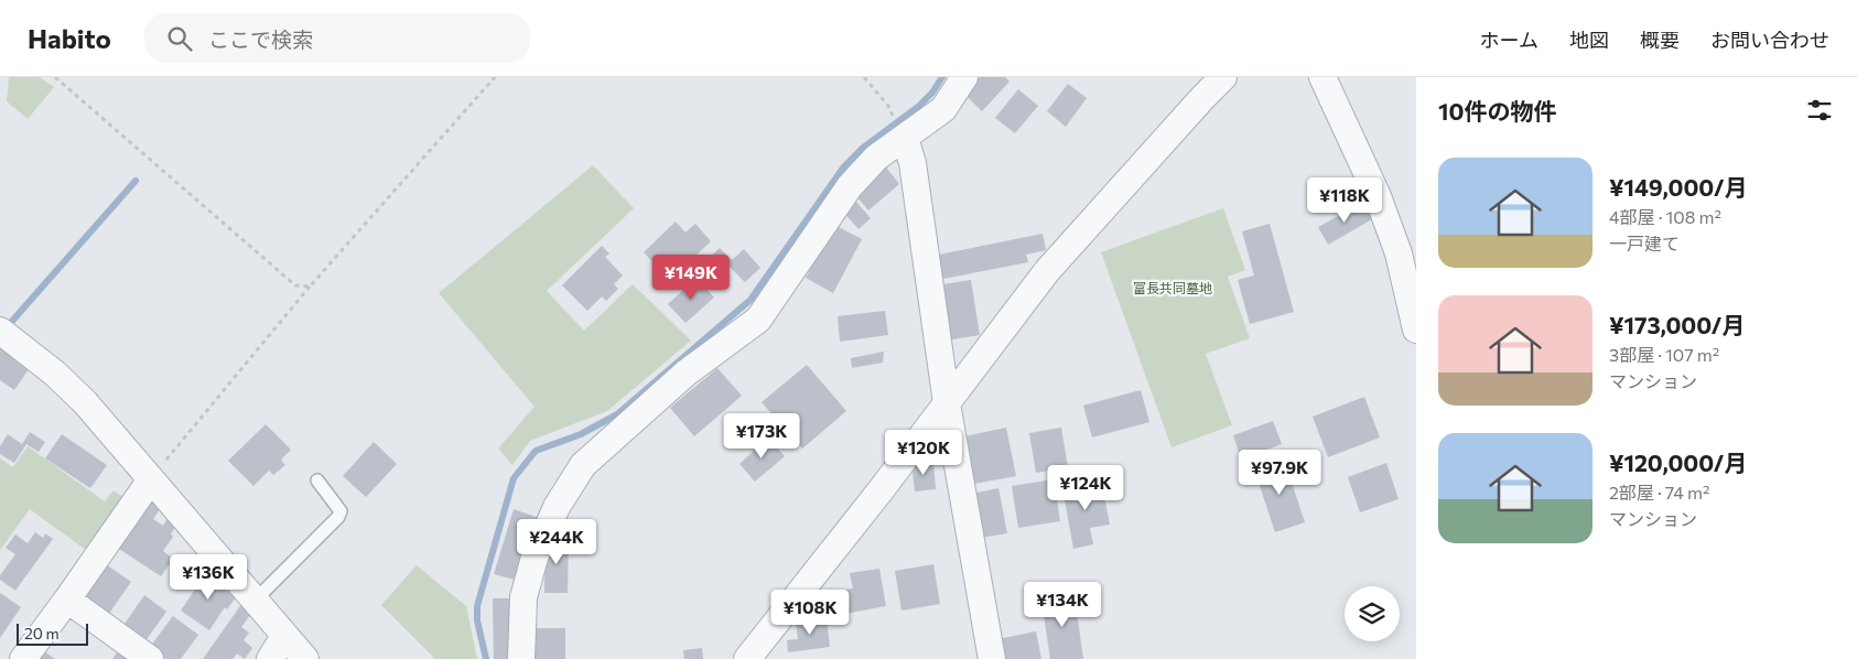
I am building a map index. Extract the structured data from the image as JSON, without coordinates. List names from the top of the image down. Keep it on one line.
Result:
{"parks":["富長共同墓地"],"scale_bar":"20 m","page":{"header":"Habito","search":"ここで検索","nav":["ホーム","地図","概要","お問い合わせ"],"heading":"10件の物件","list":[{"name":"¥149,000/月","note":"4部屋 · 108 m² · 一戸建て"},{"name":"¥173,000/月","note":"3部屋 · 107 m² · マンション"},{"name":"¥120,000/月","note":"2部屋 · 74 m² · マンション"}],"price":["¥118K","¥149K","¥173K","¥120K","¥97.9K","¥124K","¥244K","¥136K","¥134K","¥108K"],"scale":"20 m"}}
